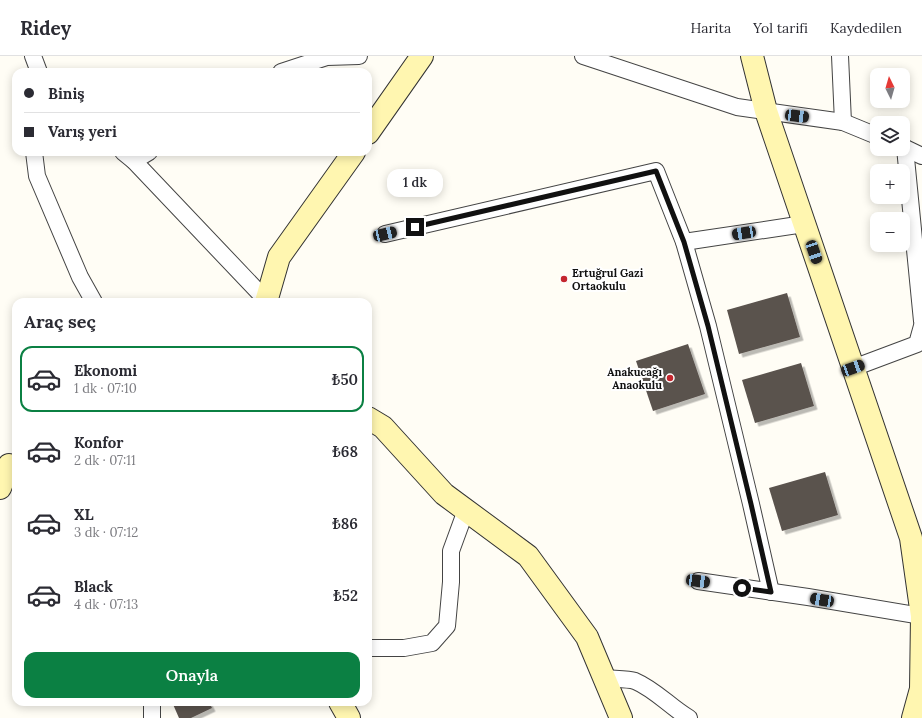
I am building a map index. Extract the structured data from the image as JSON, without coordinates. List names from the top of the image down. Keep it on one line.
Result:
{"places":["Ertuğrul Gazi Ortaokulu","Anakucağı Anaokulu"],"north":"top","page":{"header":"Ridey","nav":["Harita","Yol tarifi","Kaydedilen"],"map_buttons":["+","−"],"banner":["Biniş","Varış yeri"],"bubble":"1 dk","heading":"Araç seç","list":[{"name":"Ekonomi","note":"1 dk · 07:10","value":"₺50"},{"name":"Konfor","note":"2 dk · 07:11","value":"₺68"},{"name":"XL","note":"3 dk · 07:12","value":"₺86"},{"name":"Black","note":"4 dk · 07:13","value":"₺52"}],"buttons":"Onayla"}}
